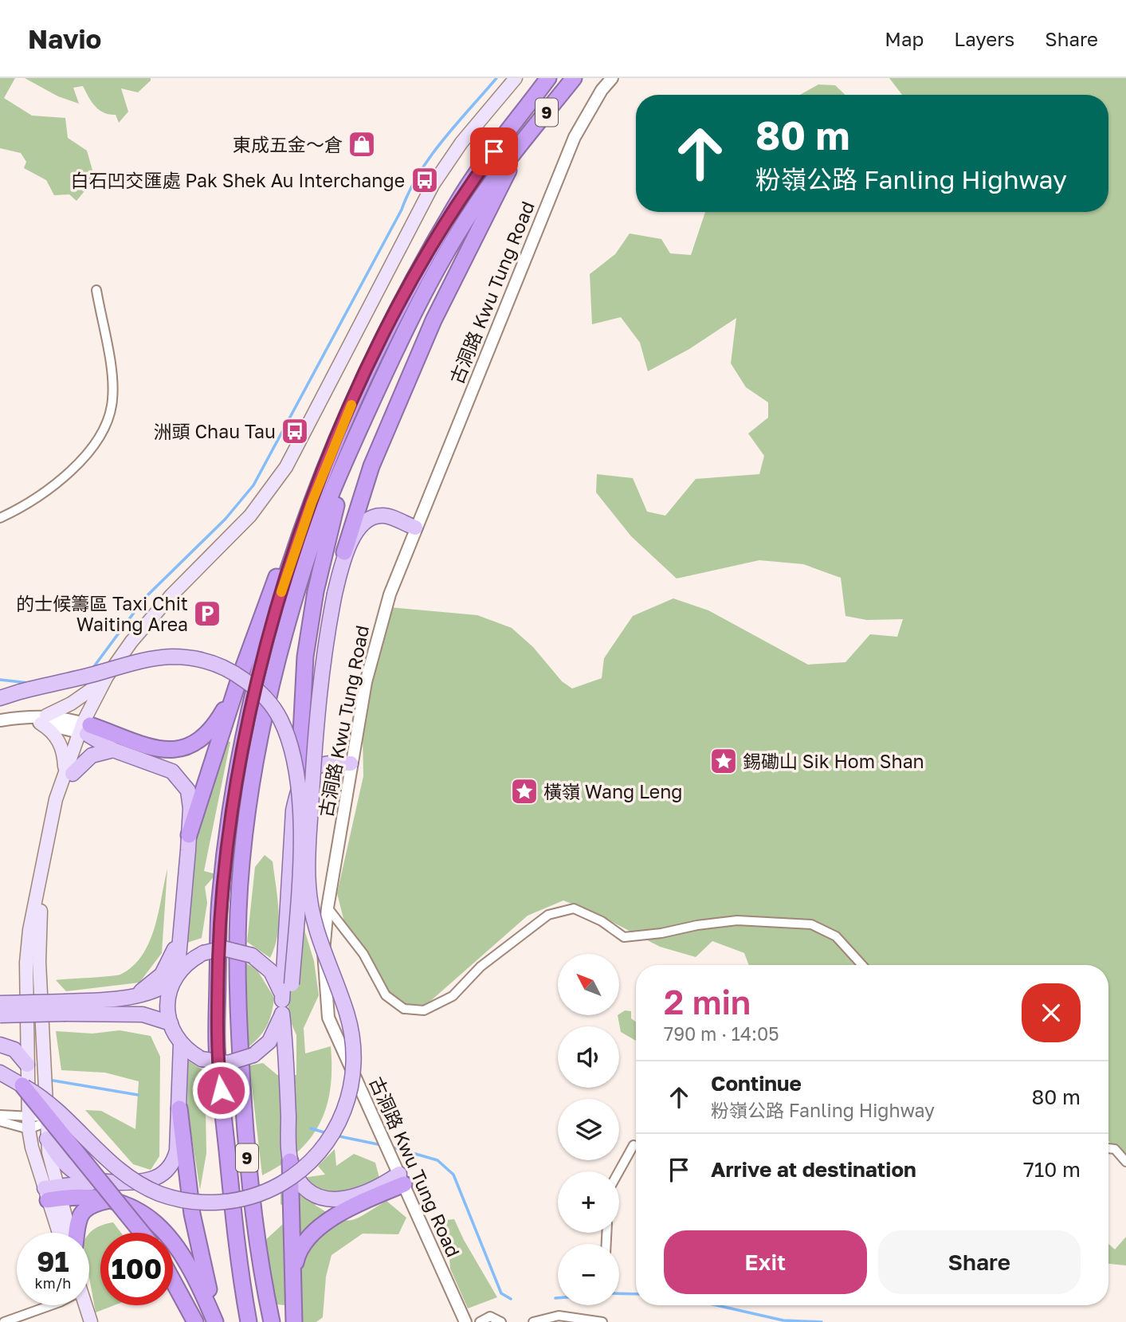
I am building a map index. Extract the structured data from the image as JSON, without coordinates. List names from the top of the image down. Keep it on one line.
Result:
{"streets":{"highway":["9"],"street":["古洞路 Kwu Tung Road"]},"places":{"shop":["東成五金～倉"],"bus stop":["白石凹交匯處 Pak Shek Au Interchange","洲頭 Chau Tau"],"parking":["的士候籌區 Taxi Chit Waiting Area"],"place":["錫磡山 Sik Hom Shan","橫嶺 Wang Leng"]},"north":"top left","page":{"header":"Navio","nav":["Map","Layers","Share"],"turn":["80 m","粉嶺公路 Fanling Highway"],"map_buttons":["+","−"],"heading":["2 min","790 m · 14:05"],"list":[{"name":"Continue","note":"粉嶺公路 Fanling Highway","value":"80 m"},{"name":"Arrive at destination","value":"710 m"}],"buttons":["Exit","Share"],"speed":"91 km/h","limit":"100"}}
